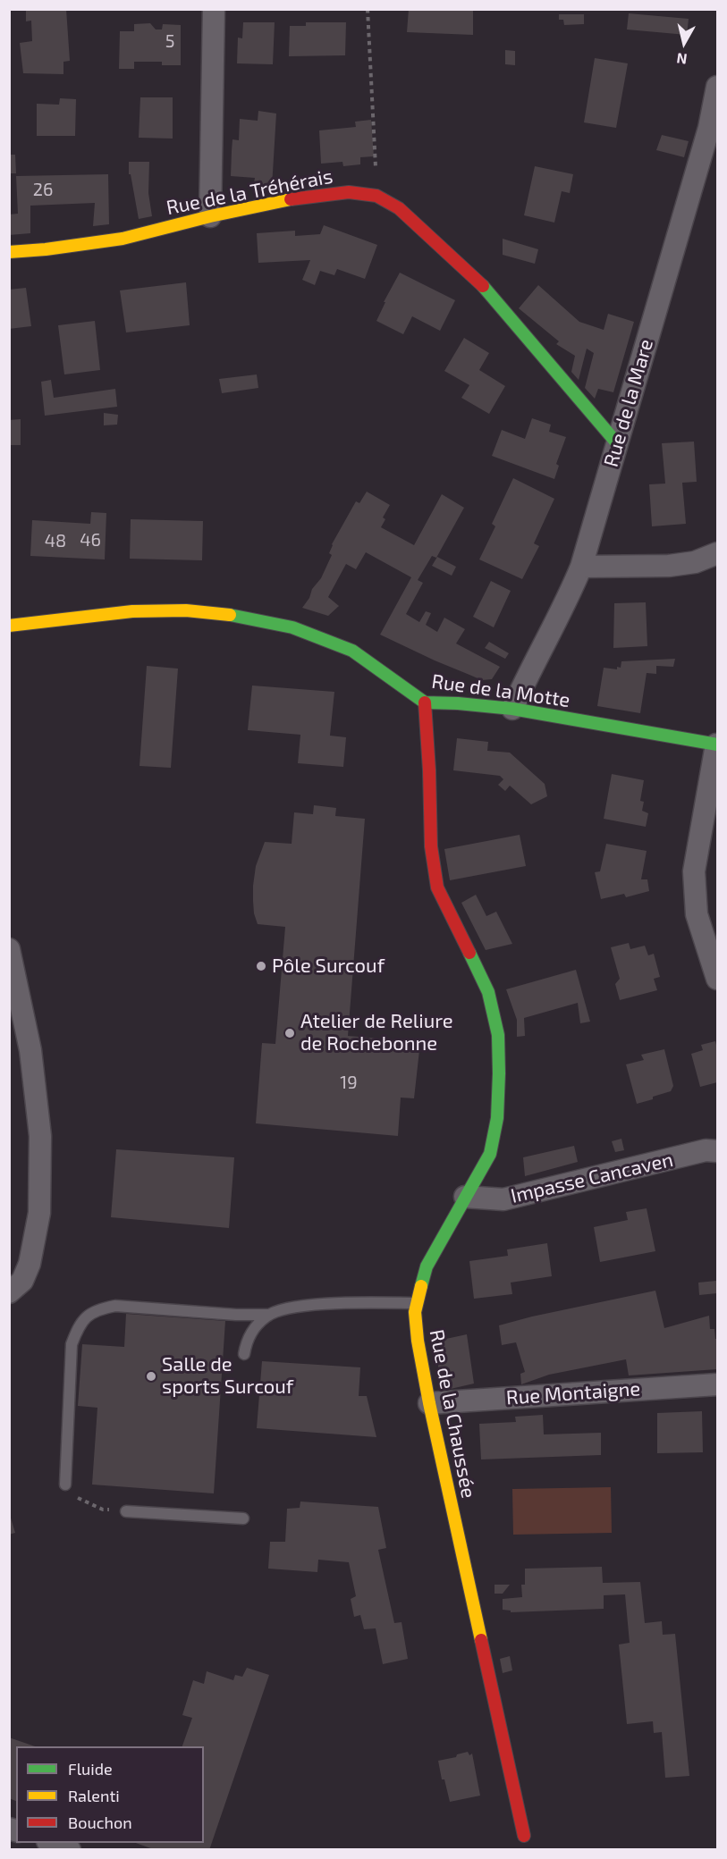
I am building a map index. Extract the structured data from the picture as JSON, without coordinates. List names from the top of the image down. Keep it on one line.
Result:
{"streets":{"street":["Rue de la Tréhérais","Rue de la Mare","Rue de la Motte","Impasse Cancaven","Rue Montaigne","Rue de la Chaussée"]},"crossings":[["Rue de la Tréhérais","Rue de la Mare"],["Rue de la Mare","Rue de la Motte"],["Rue de la Motte","Rue de la Chaussée"],["Impasse Cancaven","Rue de la Chaussée"],["Rue Montaigne","Rue de la Chaussée"]],"places":["Pôle Surcouf","Atelier de Reliure de Rochebonne","Salle de sports Surcouf"],"house_numbers":["5","26","46","48","19"],"legend":["Fluide","Ralenti","Bouchon"],"north":"bottom"}
